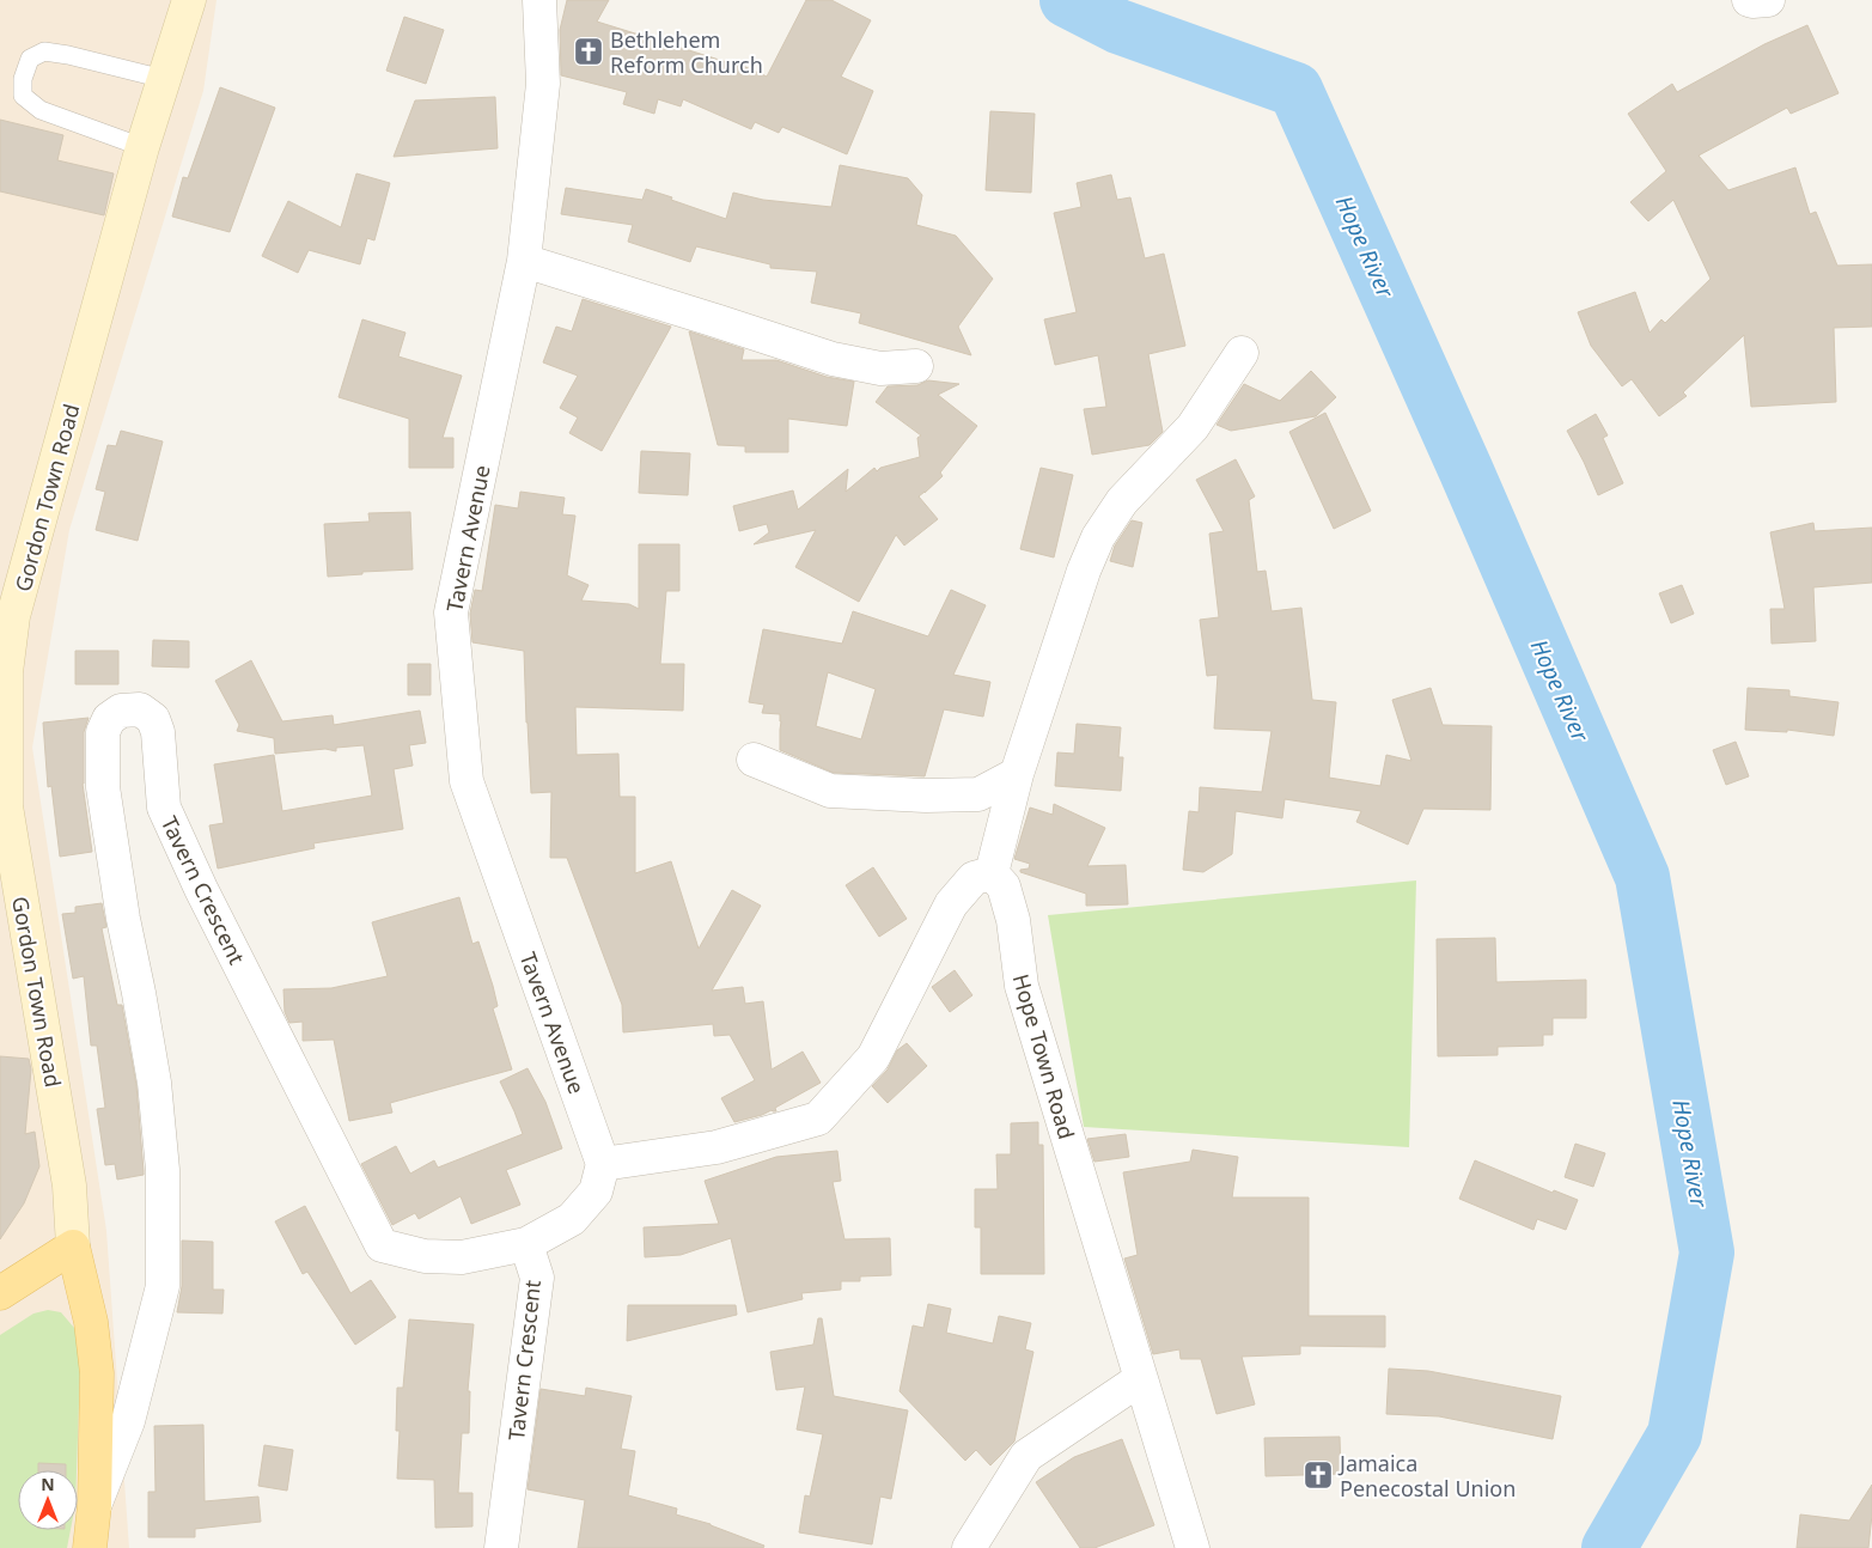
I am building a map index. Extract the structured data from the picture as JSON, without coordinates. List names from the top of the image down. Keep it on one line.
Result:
{"streets":{"main road":["Gordon Town Road"],"street":["Tavern Avenue","Tavern Crescent","Hope Town Road"]},"crossings":[["Gordon Town Road","Tavern Crescent"]],"water":["Hope River"],"places":{"church":["Bethlehem Reform Church","Jamaica Penecostal Union"]},"north":"top"}
